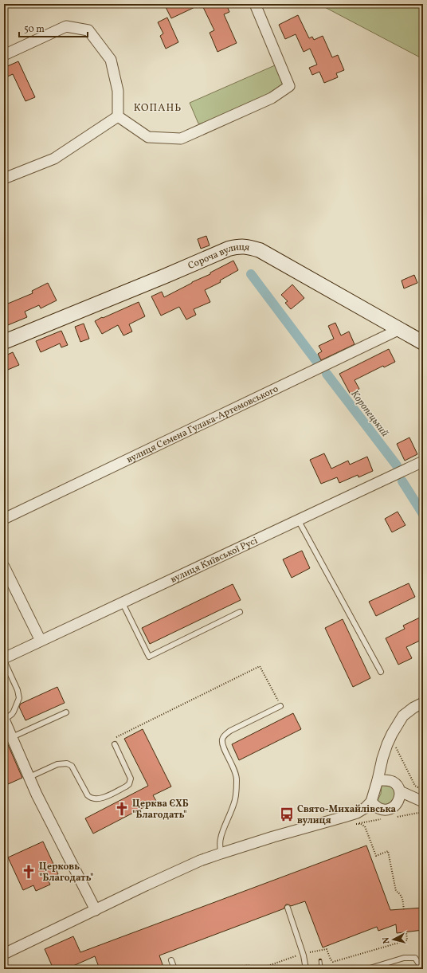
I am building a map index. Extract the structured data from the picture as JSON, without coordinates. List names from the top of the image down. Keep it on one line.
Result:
{"streets":{"main road":["Сороча вулиця"],"street":["вулиця Семена Гулака-Артемовського","вулиця Київської Русі"]},"crossings":[["Сороча вулиця","вулиця Семена Гулака-Артемовського"]],"districts":["КОПАНЬ"],"water":["Коропецький"],"places":{"church":["Церква ЄХБ \"Благодать\"","Церковь \"Благодать\""],"bus stop":["Свято-Михайлівська вулиця"]},"scale_bar":"50 m","north":"left"}
